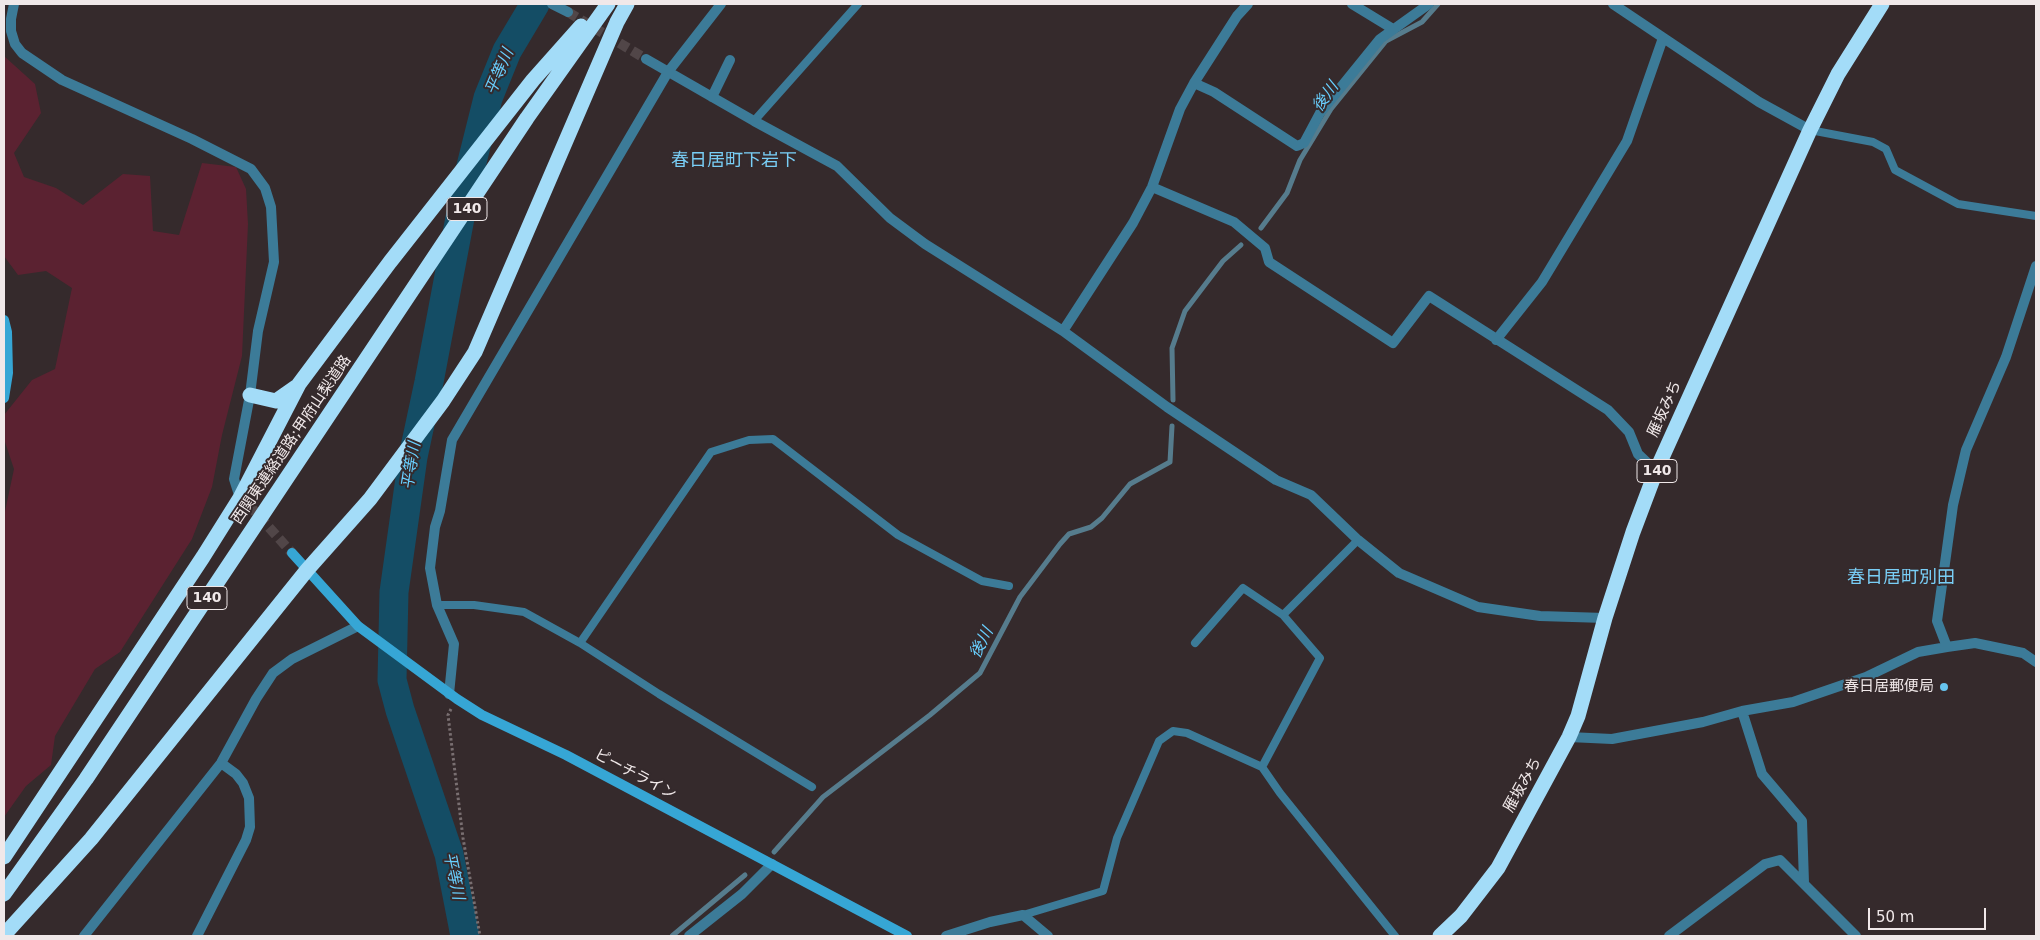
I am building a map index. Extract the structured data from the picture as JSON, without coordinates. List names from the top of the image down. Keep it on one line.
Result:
{"streets":{"highway":["140","雁坂みち","西関東連絡道路;甲府山梨道路"],"street":["ピーチライン"]},"districts":["春日居町下岩下","春日居町別田"],"water":["平等川","後川"],"places":["春日居郵便局"],"scale_bar":"50 m"}
